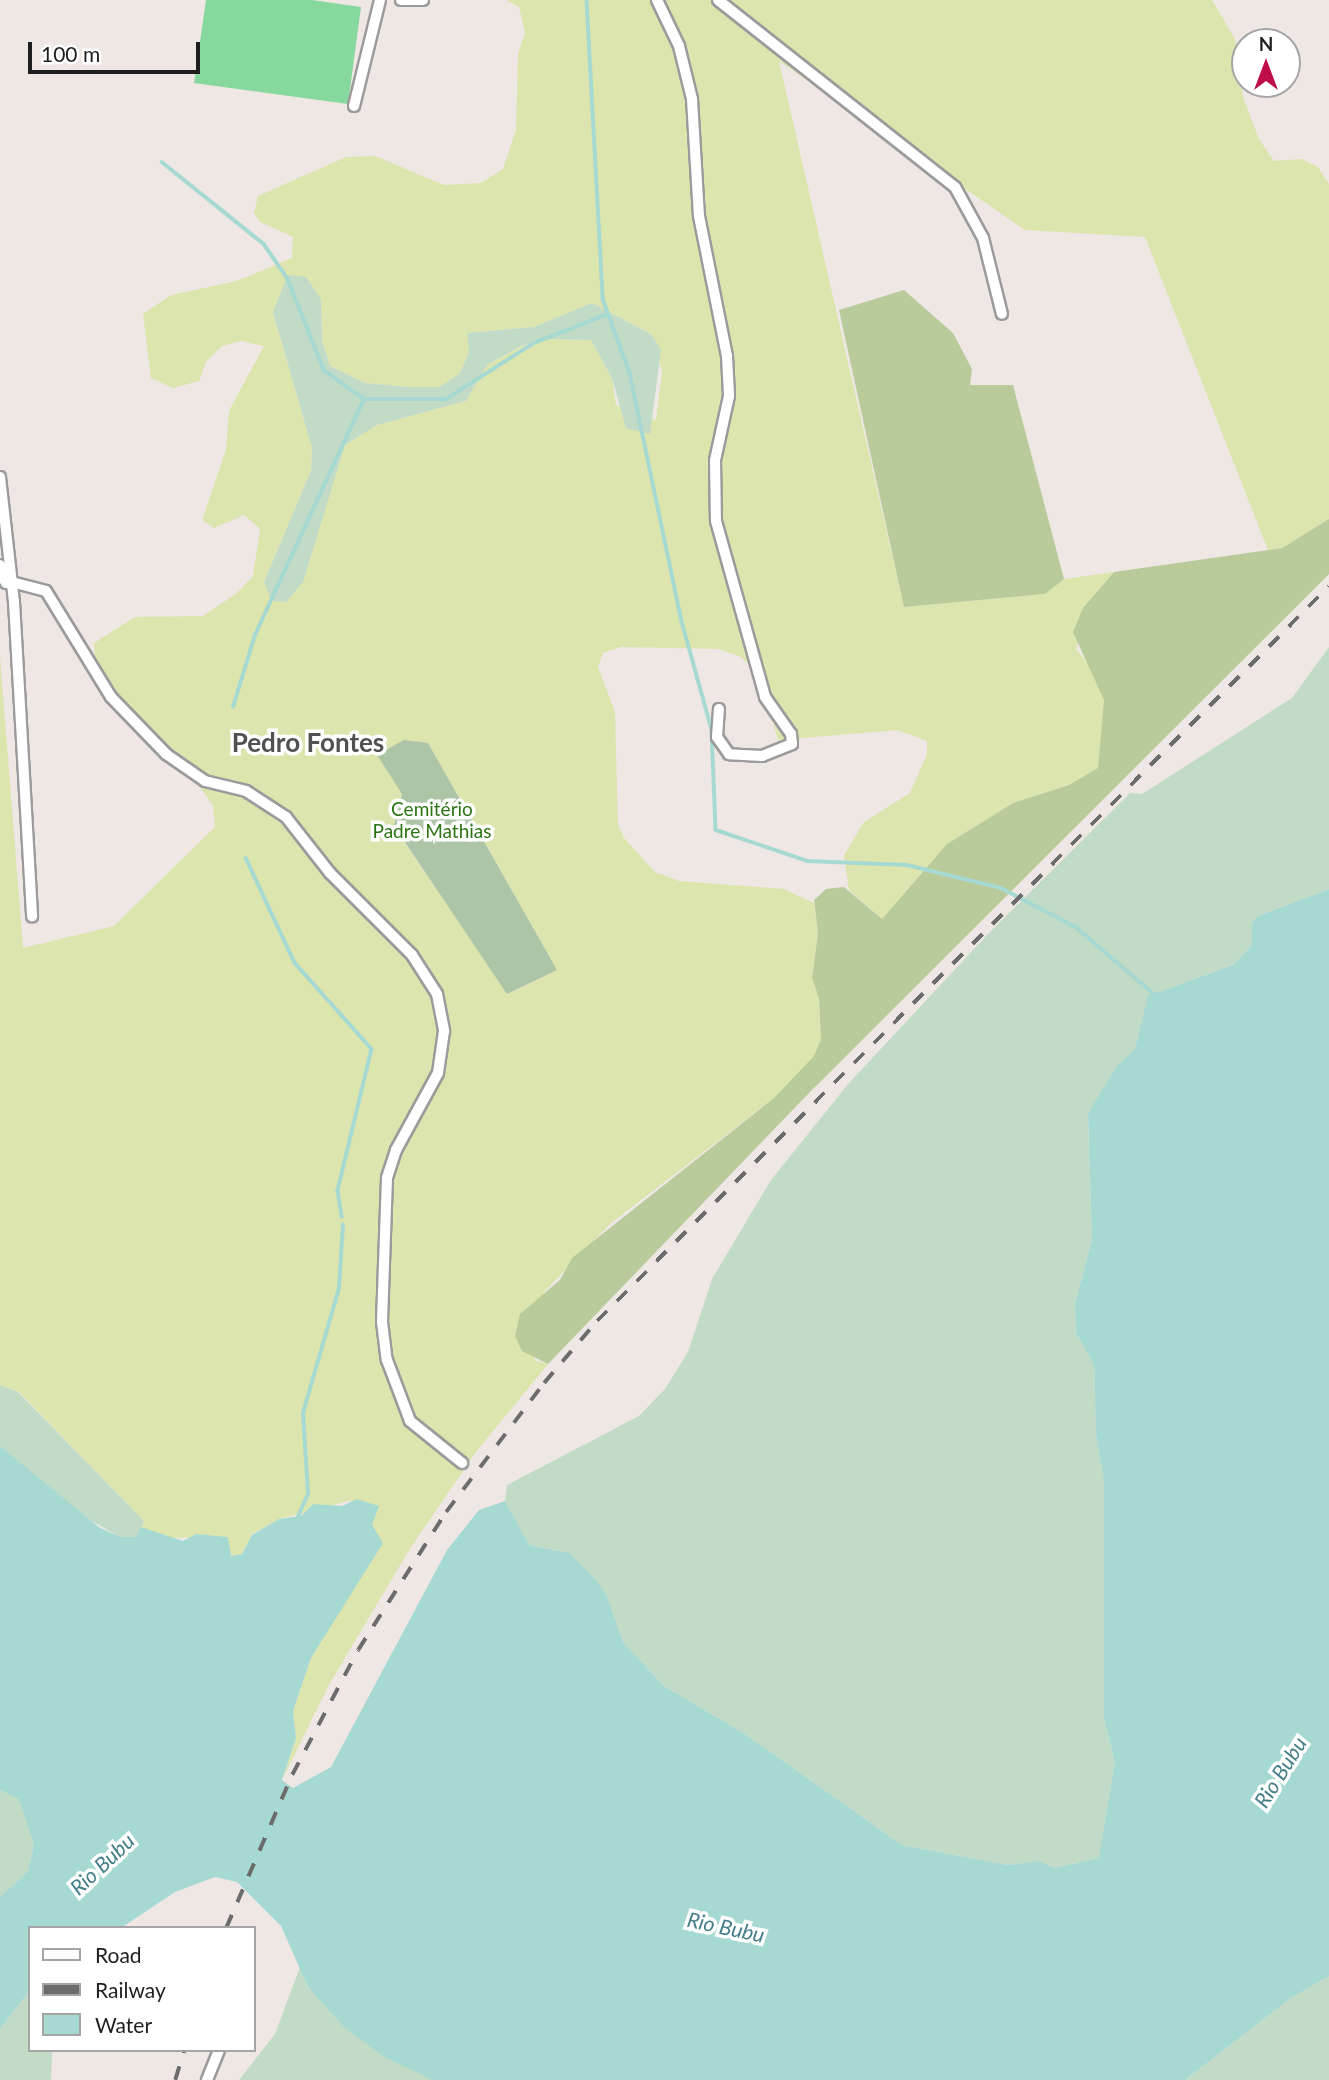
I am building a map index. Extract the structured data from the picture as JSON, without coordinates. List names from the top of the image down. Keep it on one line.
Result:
{"districts":["Pedro Fontes"],"water":["Rio Bubu"],"parks":["Cemitério Padre Mathias"],"legend":["Road","Railway","Water"],"scale_bar":"100 m","north":"top"}
